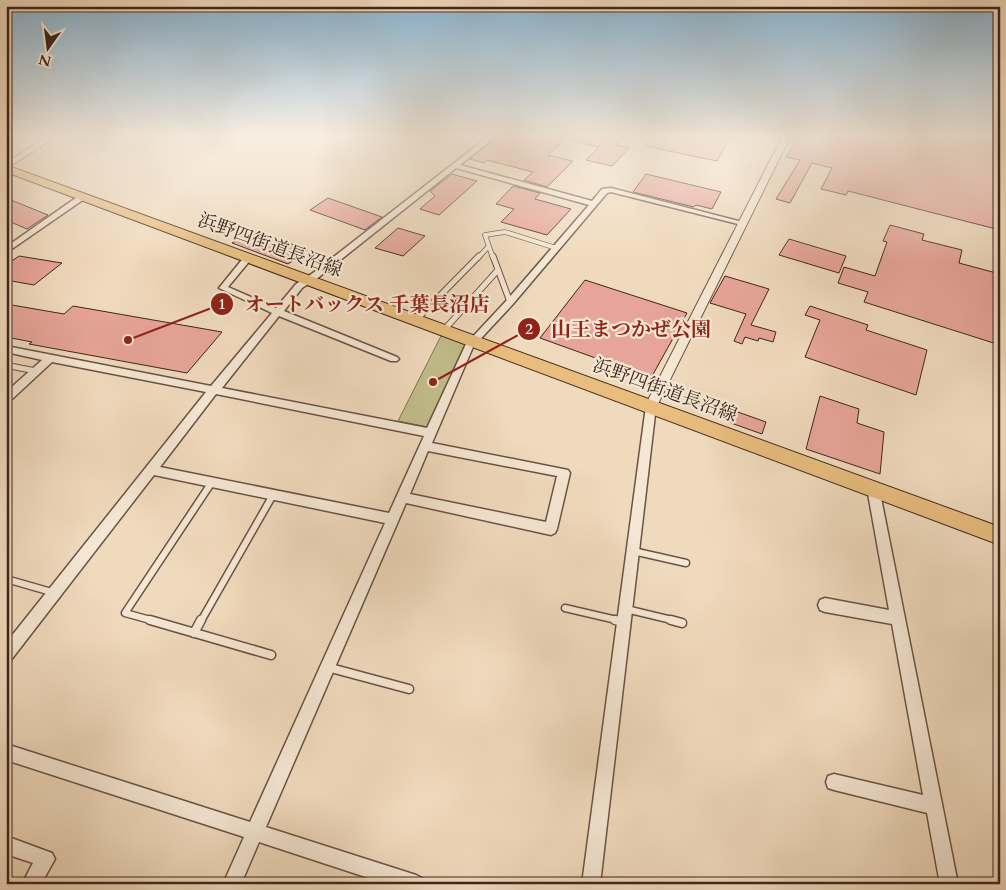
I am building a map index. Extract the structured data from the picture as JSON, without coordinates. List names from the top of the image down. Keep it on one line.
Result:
{"streets":{"main road":["浜野四街道長沼線"]},"places":["オートバックス 千葉長沼店","山王まつかぜ公園"],"north":"bottom"}
